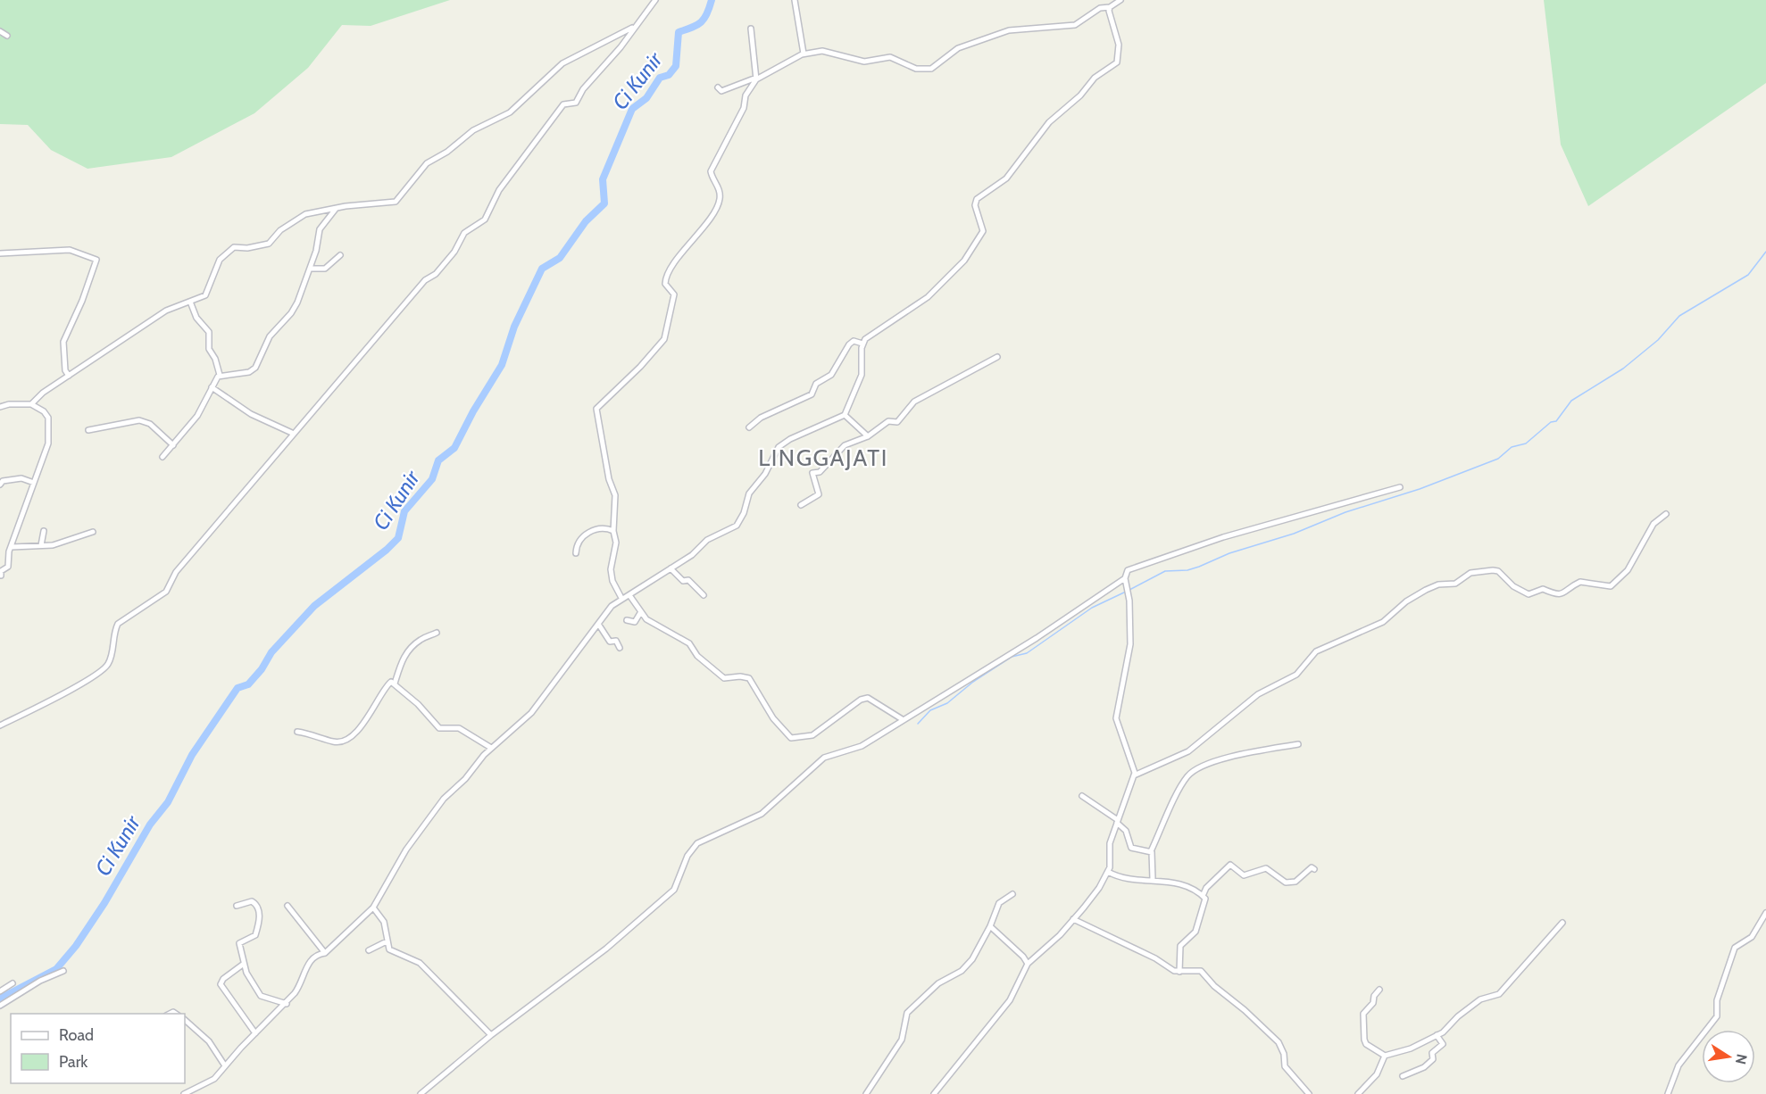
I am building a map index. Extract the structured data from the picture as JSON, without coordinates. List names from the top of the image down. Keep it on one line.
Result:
{"districts":["LINGGAJATI"],"water":["Ci Kunir"],"legend":["Road","Park"],"north":"right"}
